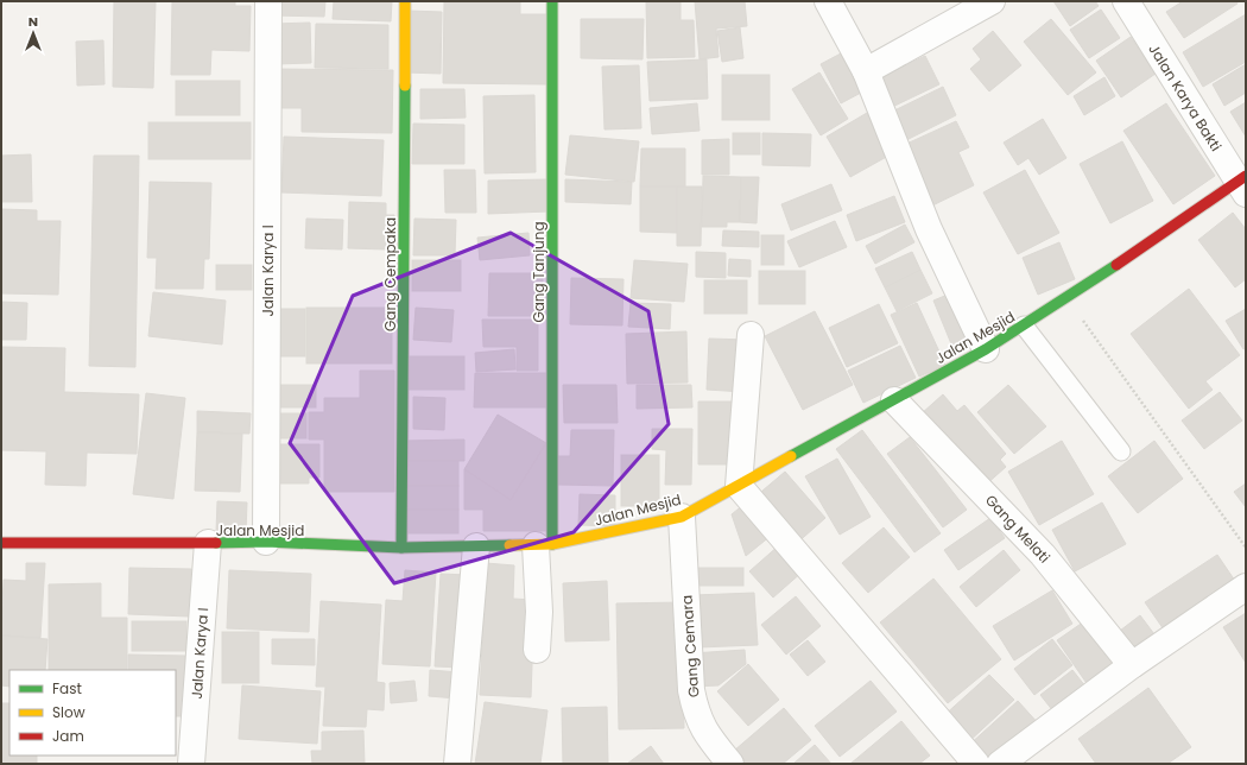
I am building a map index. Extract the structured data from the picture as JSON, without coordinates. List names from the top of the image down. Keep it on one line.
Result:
{"streets":{"street":["Jalan Karya Bakti","Jalan Karya I","Gang Tanjung","Gang Cempaka","Jalan Mesjid","Gang Melati","Gang Cemara"]},"crossings":[["Jalan Karya Bakti","Jalan Mesjid"],["Jalan Karya I","Jalan Mesjid"],["Gang Tanjung","Jalan Mesjid"],["Gang Cempaka","Jalan Mesjid"],["Jalan Mesjid","Gang Melati"],["Jalan Mesjid","Gang Cemara"]],"legend":["Fast","Slow","Jam"],"north":"top"}
